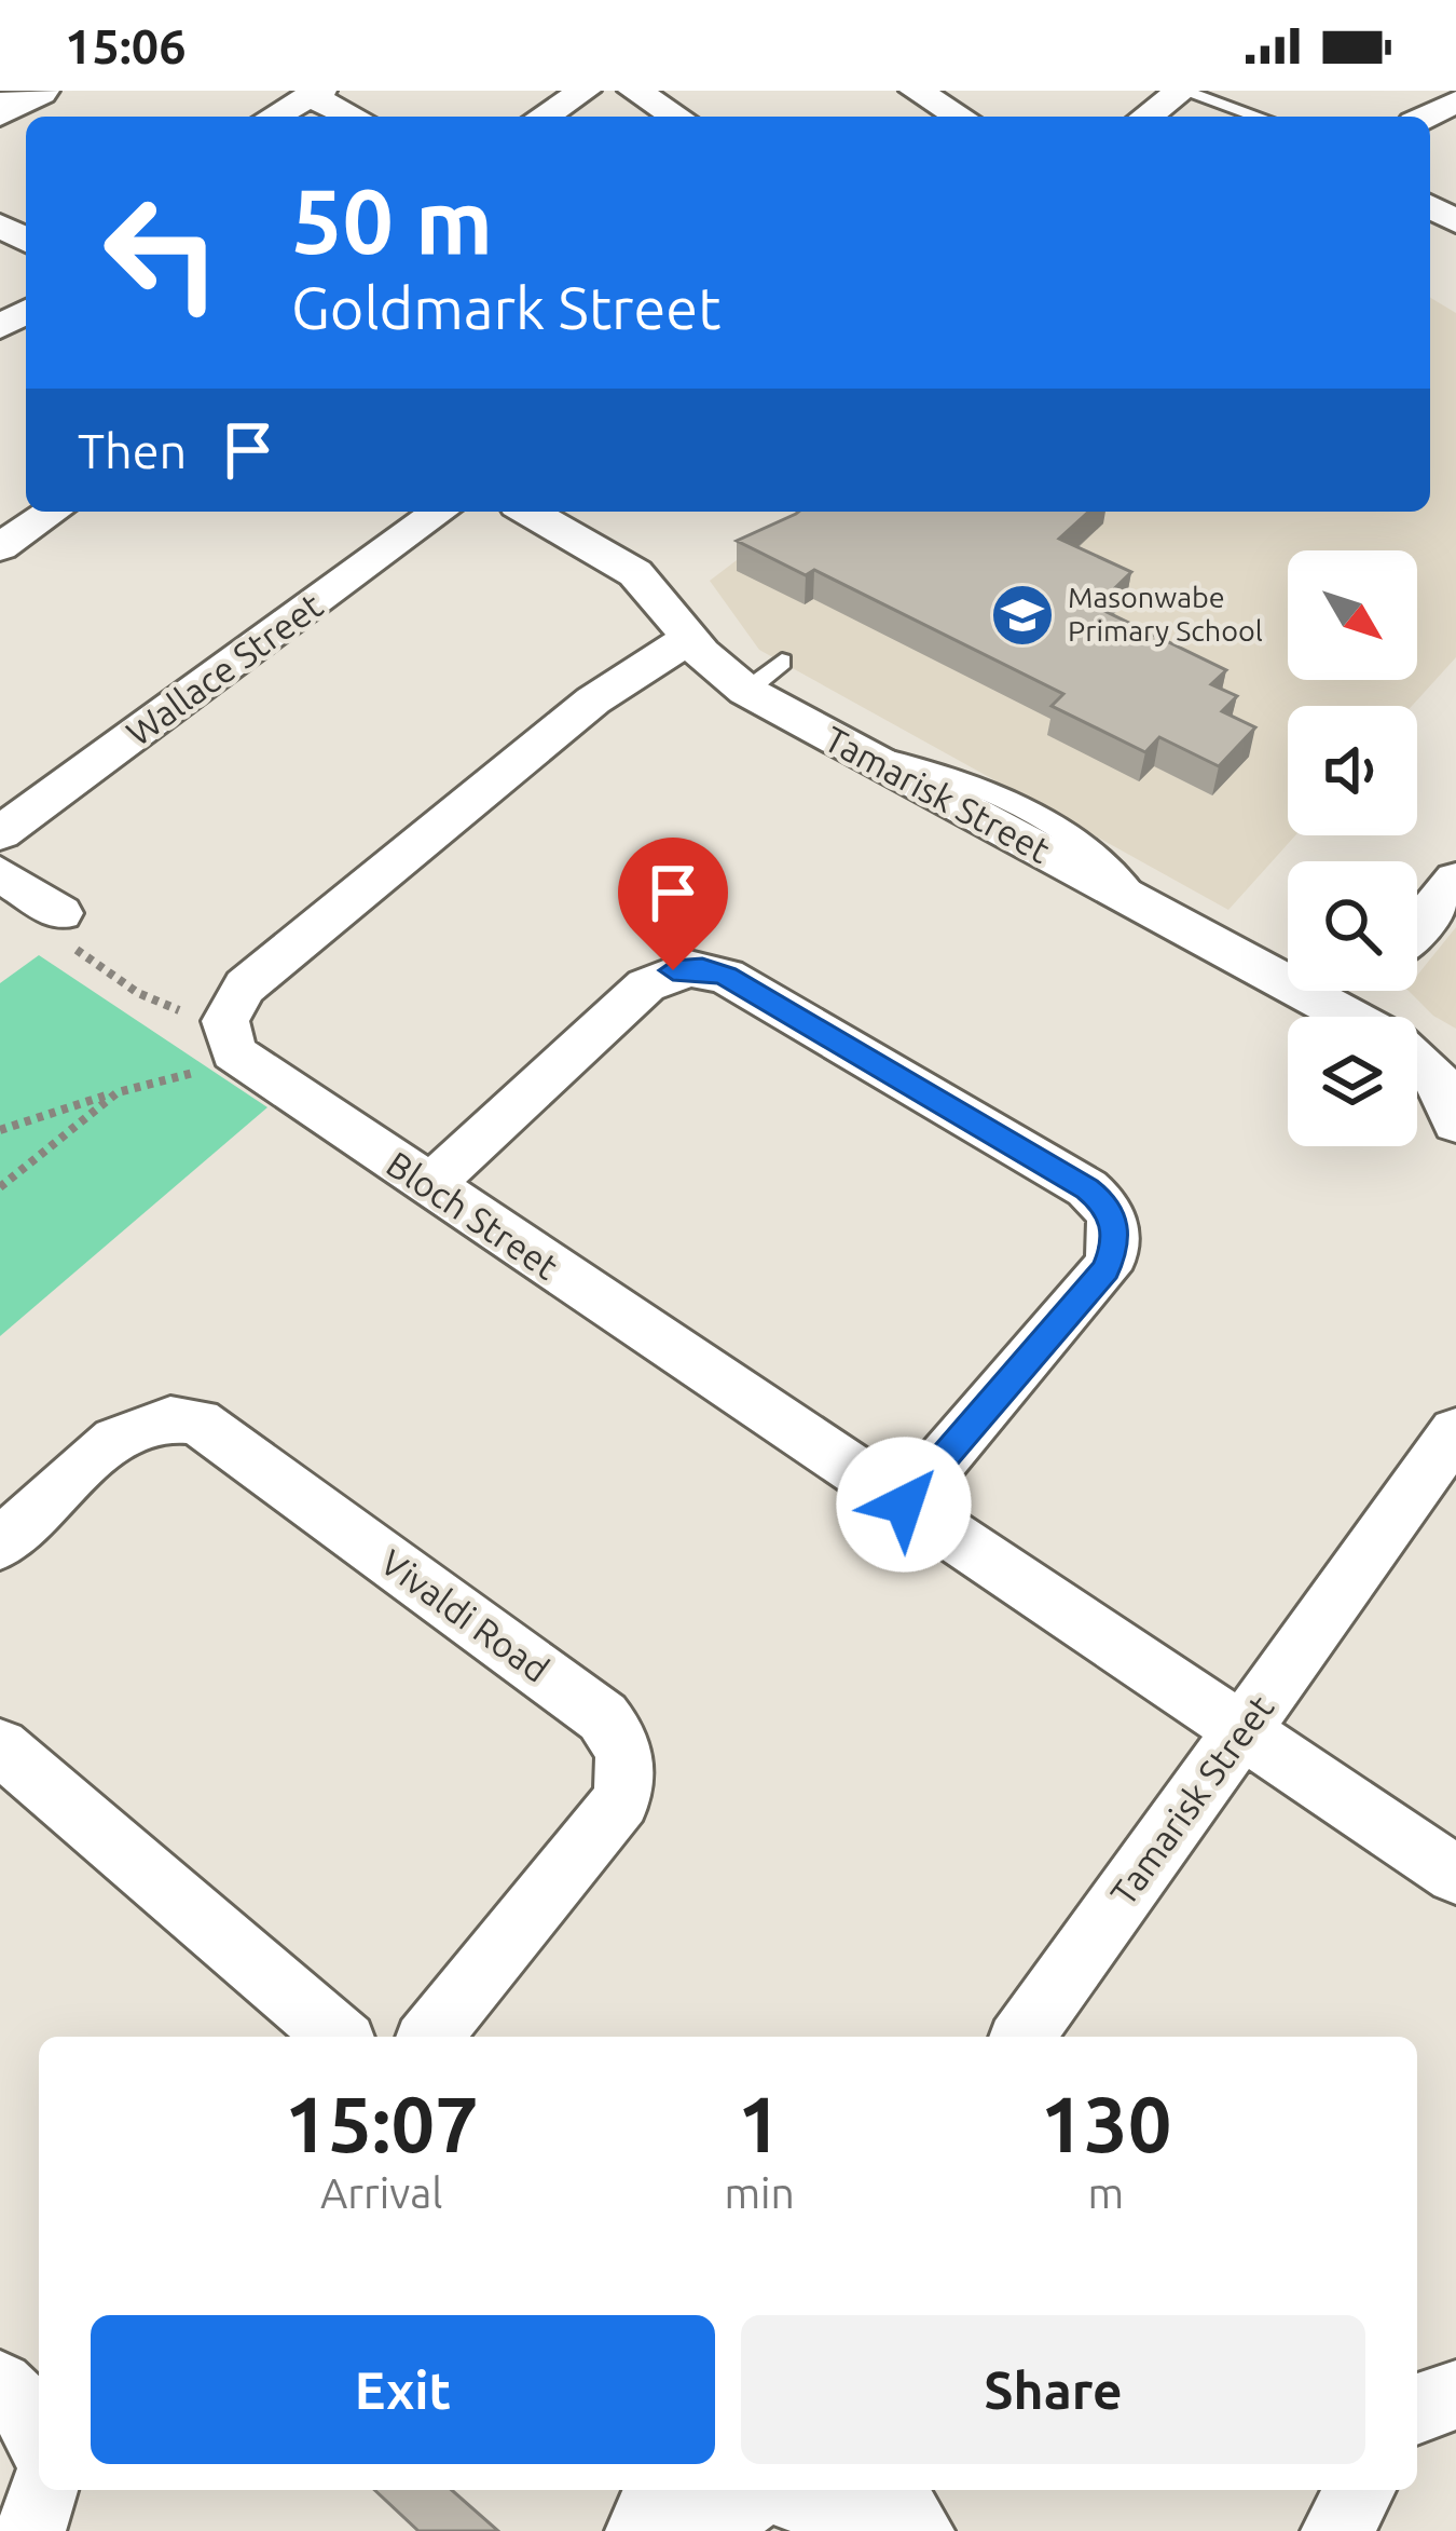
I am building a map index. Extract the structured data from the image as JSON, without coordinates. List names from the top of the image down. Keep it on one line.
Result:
{"streets":{"street":["Wallace Street","Tamarisk Street","Bloch Street","Vivaldi Road"]},"crossings":[["Tamarisk Street","Bloch Street"]],"places":{"school or university":["Masonwabe Primary School"]},"north":"bottom right","page":{"status":"15:06","turn":["50 m","Goldmark Street"],"then":"Then","eta":["15:07","Arrival","1","min","130","m"],"buttons":["Exit","Share"]}}
